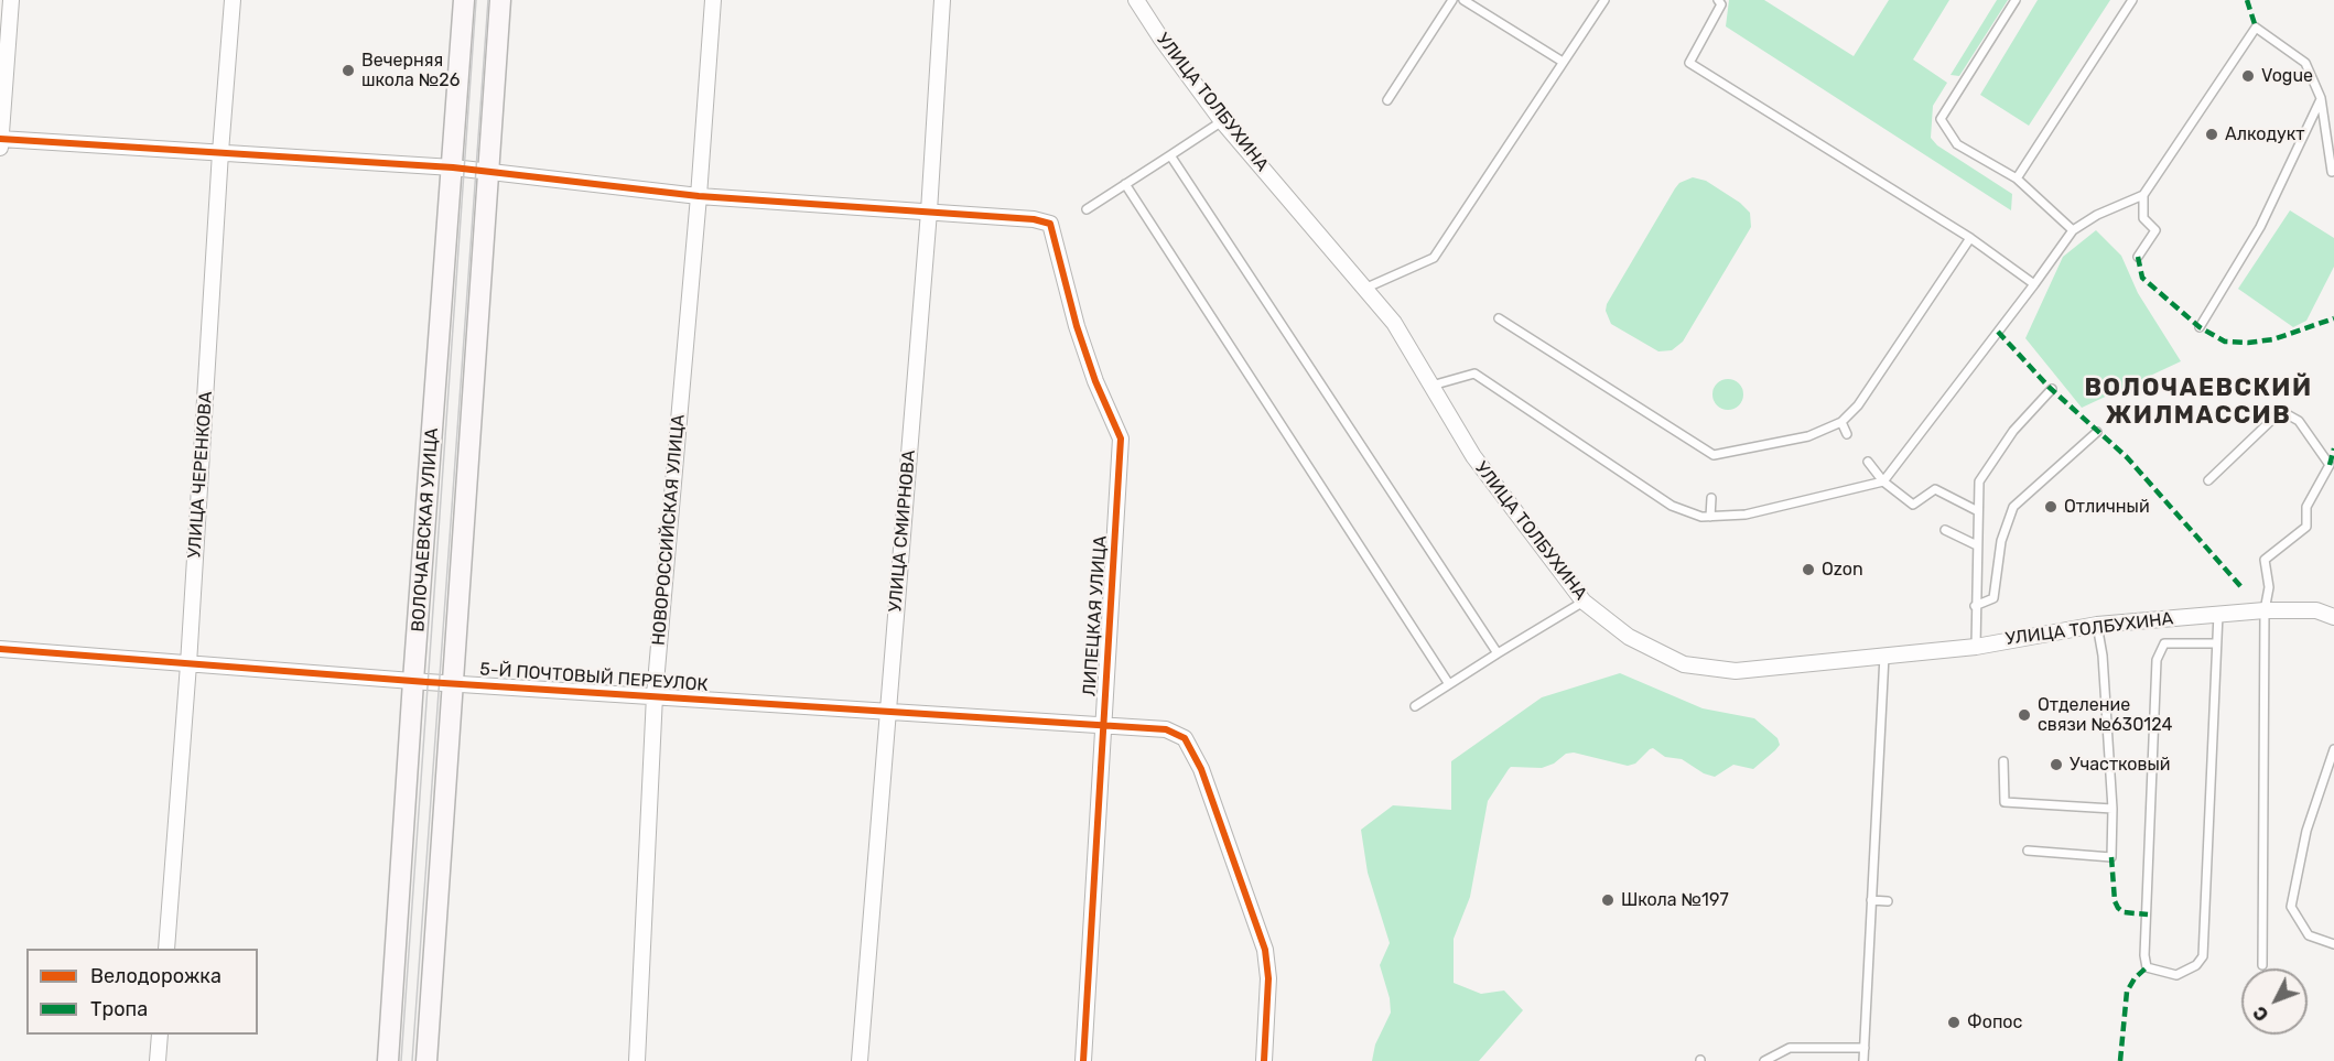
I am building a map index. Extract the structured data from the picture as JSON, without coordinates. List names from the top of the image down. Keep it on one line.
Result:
{"streets":{"main road":["ВОЛОЧАЕВСКАЯ УЛИЦА"],"street":["УЛИЦА ТОЛБУХИНА","УЛИЦА ЧЕРЕНКОВА","НОВОРОССИЙСКАЯ УЛИЦА","УЛИЦА СМИРНОВА","ЛИПЕЦКАЯ УЛИЦА","5-Й ПОЧТОВЫЙ ПЕРЕУЛОК"]},"crossings":[["УЛИЦА ЧЕРЕНКОВА","5-Й ПОЧТОВЫЙ ПЕРЕУЛОК"],["ВОЛОЧАЕВСКАЯ УЛИЦА","5-Й ПОЧТОВЫЙ ПЕРЕУЛОК"],["НОВОРОССИЙСКАЯ УЛИЦА","5-Й ПОЧТОВЫЙ ПЕРЕУЛОК"],["УЛИЦА СМИРНОВА","ЛИПЕЦКАЯ УЛИЦА"],["УЛИЦА СМИРНОВА","5-Й ПОЧТОВЫЙ ПЕРЕУЛОК"],["ЛИПЕЦКАЯ УЛИЦА","5-Й ПОЧТОВЫЙ ПЕРЕУЛОК"]],"districts":["ВОЛОЧАЕВСКИЙ ЖИЛМАССИВ"],"places":["Вечерняя школа №26","Vogue","Алкодукт","Отличный","Ozon","Отделение связи №630124","Участковый","Школа №197","Фопос"],"legend":["Велодорожка","Тропа"],"north":"bottom left"}
